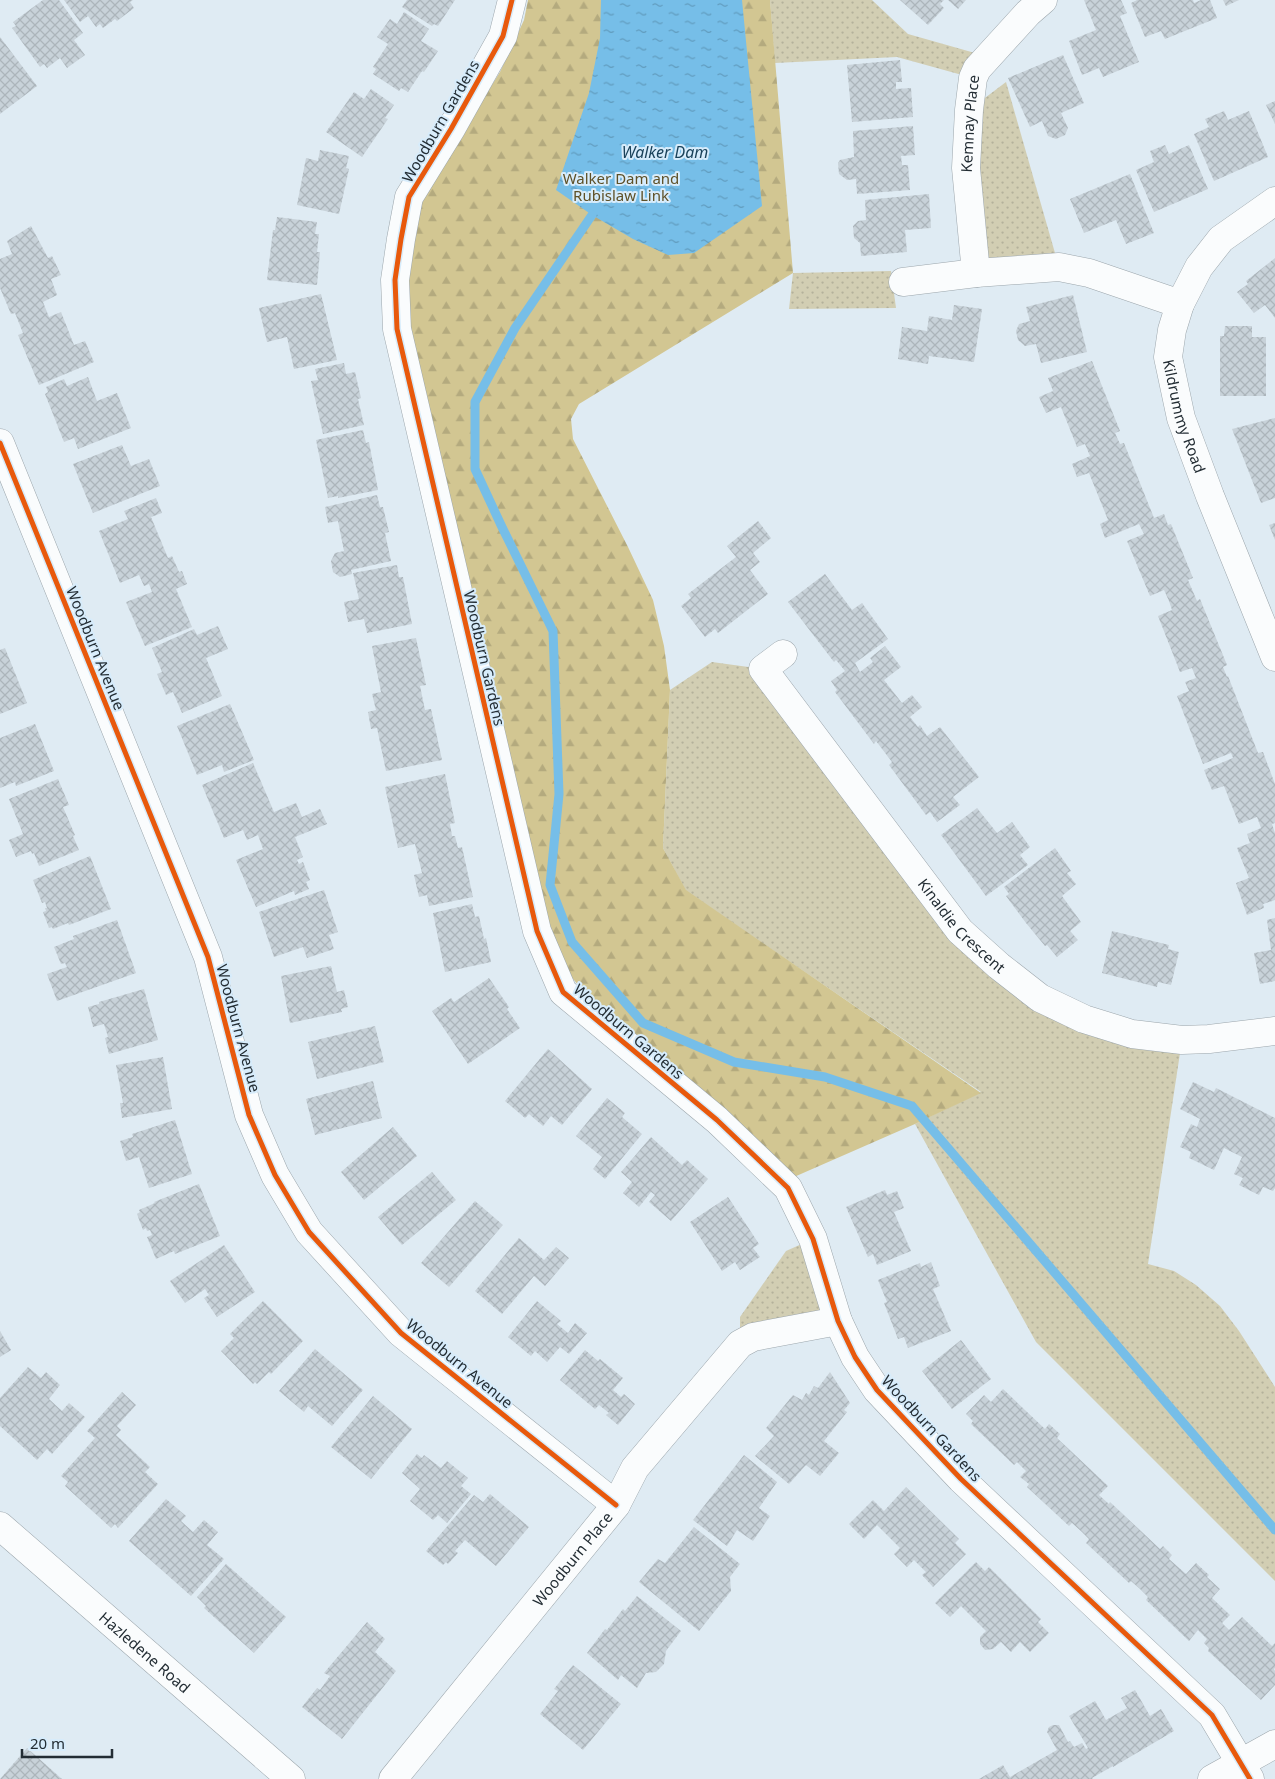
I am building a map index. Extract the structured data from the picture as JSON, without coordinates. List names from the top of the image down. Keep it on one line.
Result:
{"streets":{"street":["Woodburn Gardens","Kemnay Place","Kildrummy Road","Woodburn Avenue","Kinaldie Crescent","Woodburn Place","Hazledene Road"]},"crossings":[["Woodburn Gardens","Woodburn Place"],["Woodburn Avenue","Woodburn Place"]],"water":["Walker Dam"],"parks":["Walker Dam and Rubislaw Link"],"scale_bar":"20 m"}
